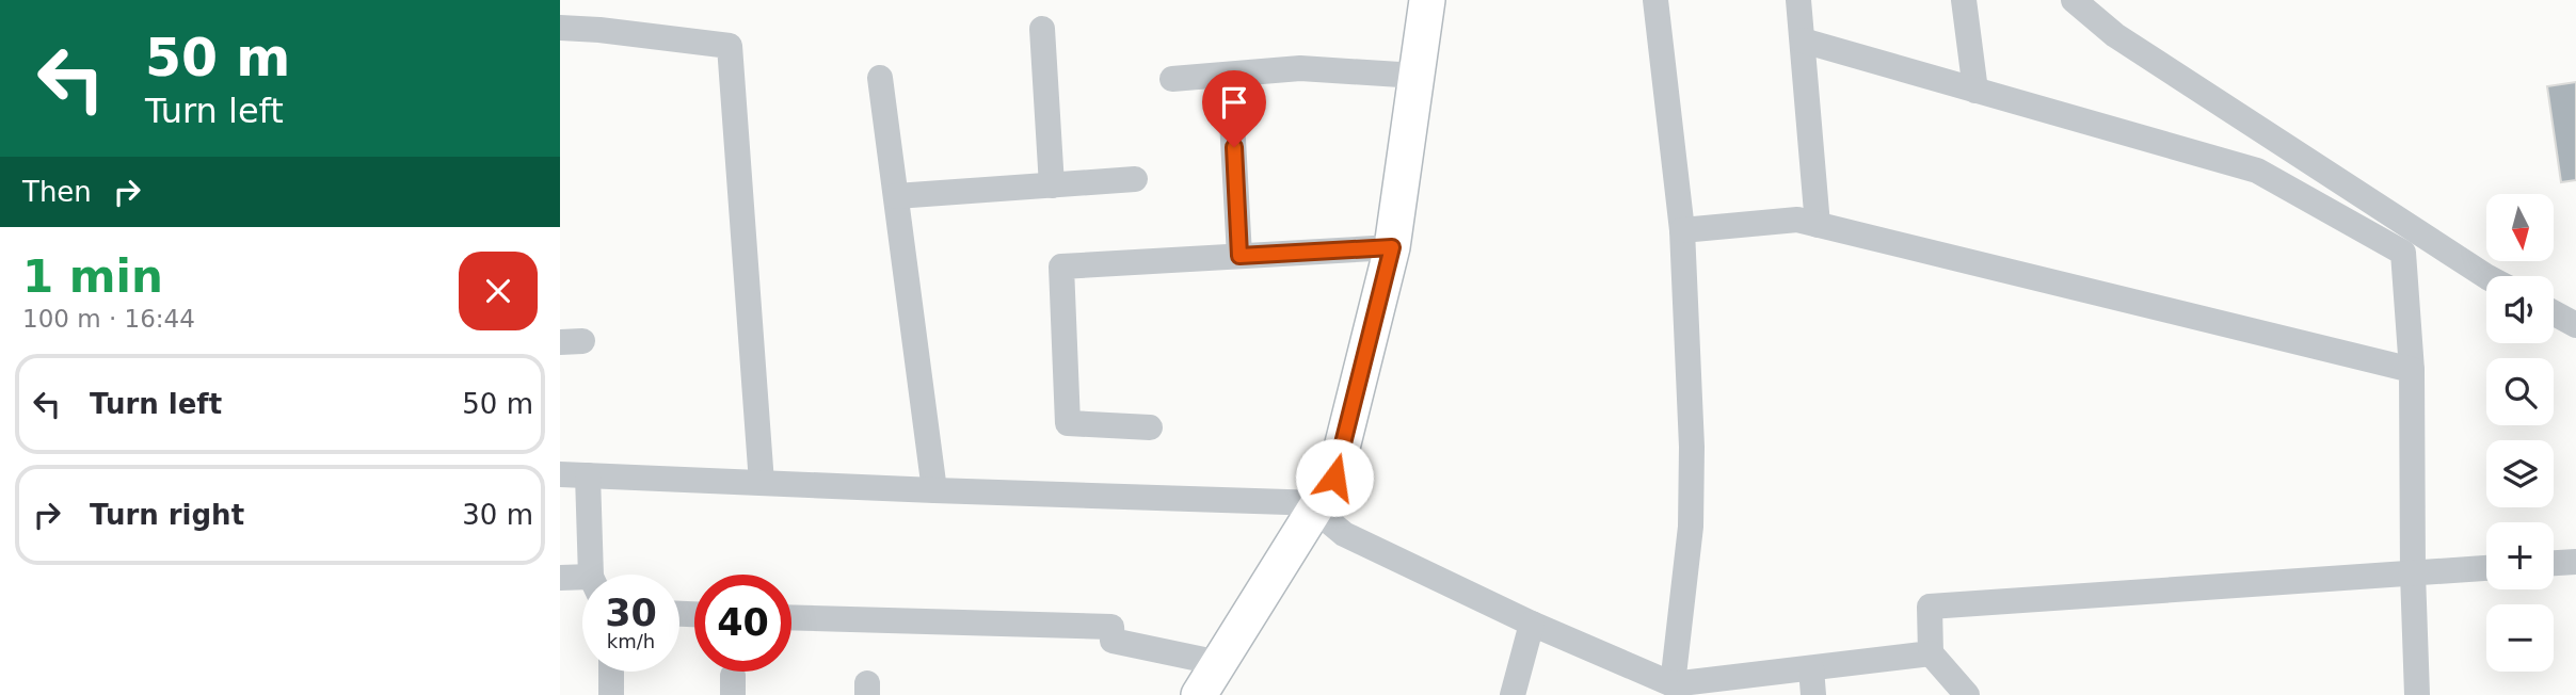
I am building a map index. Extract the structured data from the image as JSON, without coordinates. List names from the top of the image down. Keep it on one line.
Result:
{"north":"bottom","page":{"turn":["50 m","Turn left"],"then":"Then","map_buttons":["+","−"],"heading":["1 min","100 m · 16:44"],"list":[{"name":"Turn left","value":"50 m"},{"name":"Turn right","value":"30 m"}],"speed":"30 km/h","limit":"40"}}
